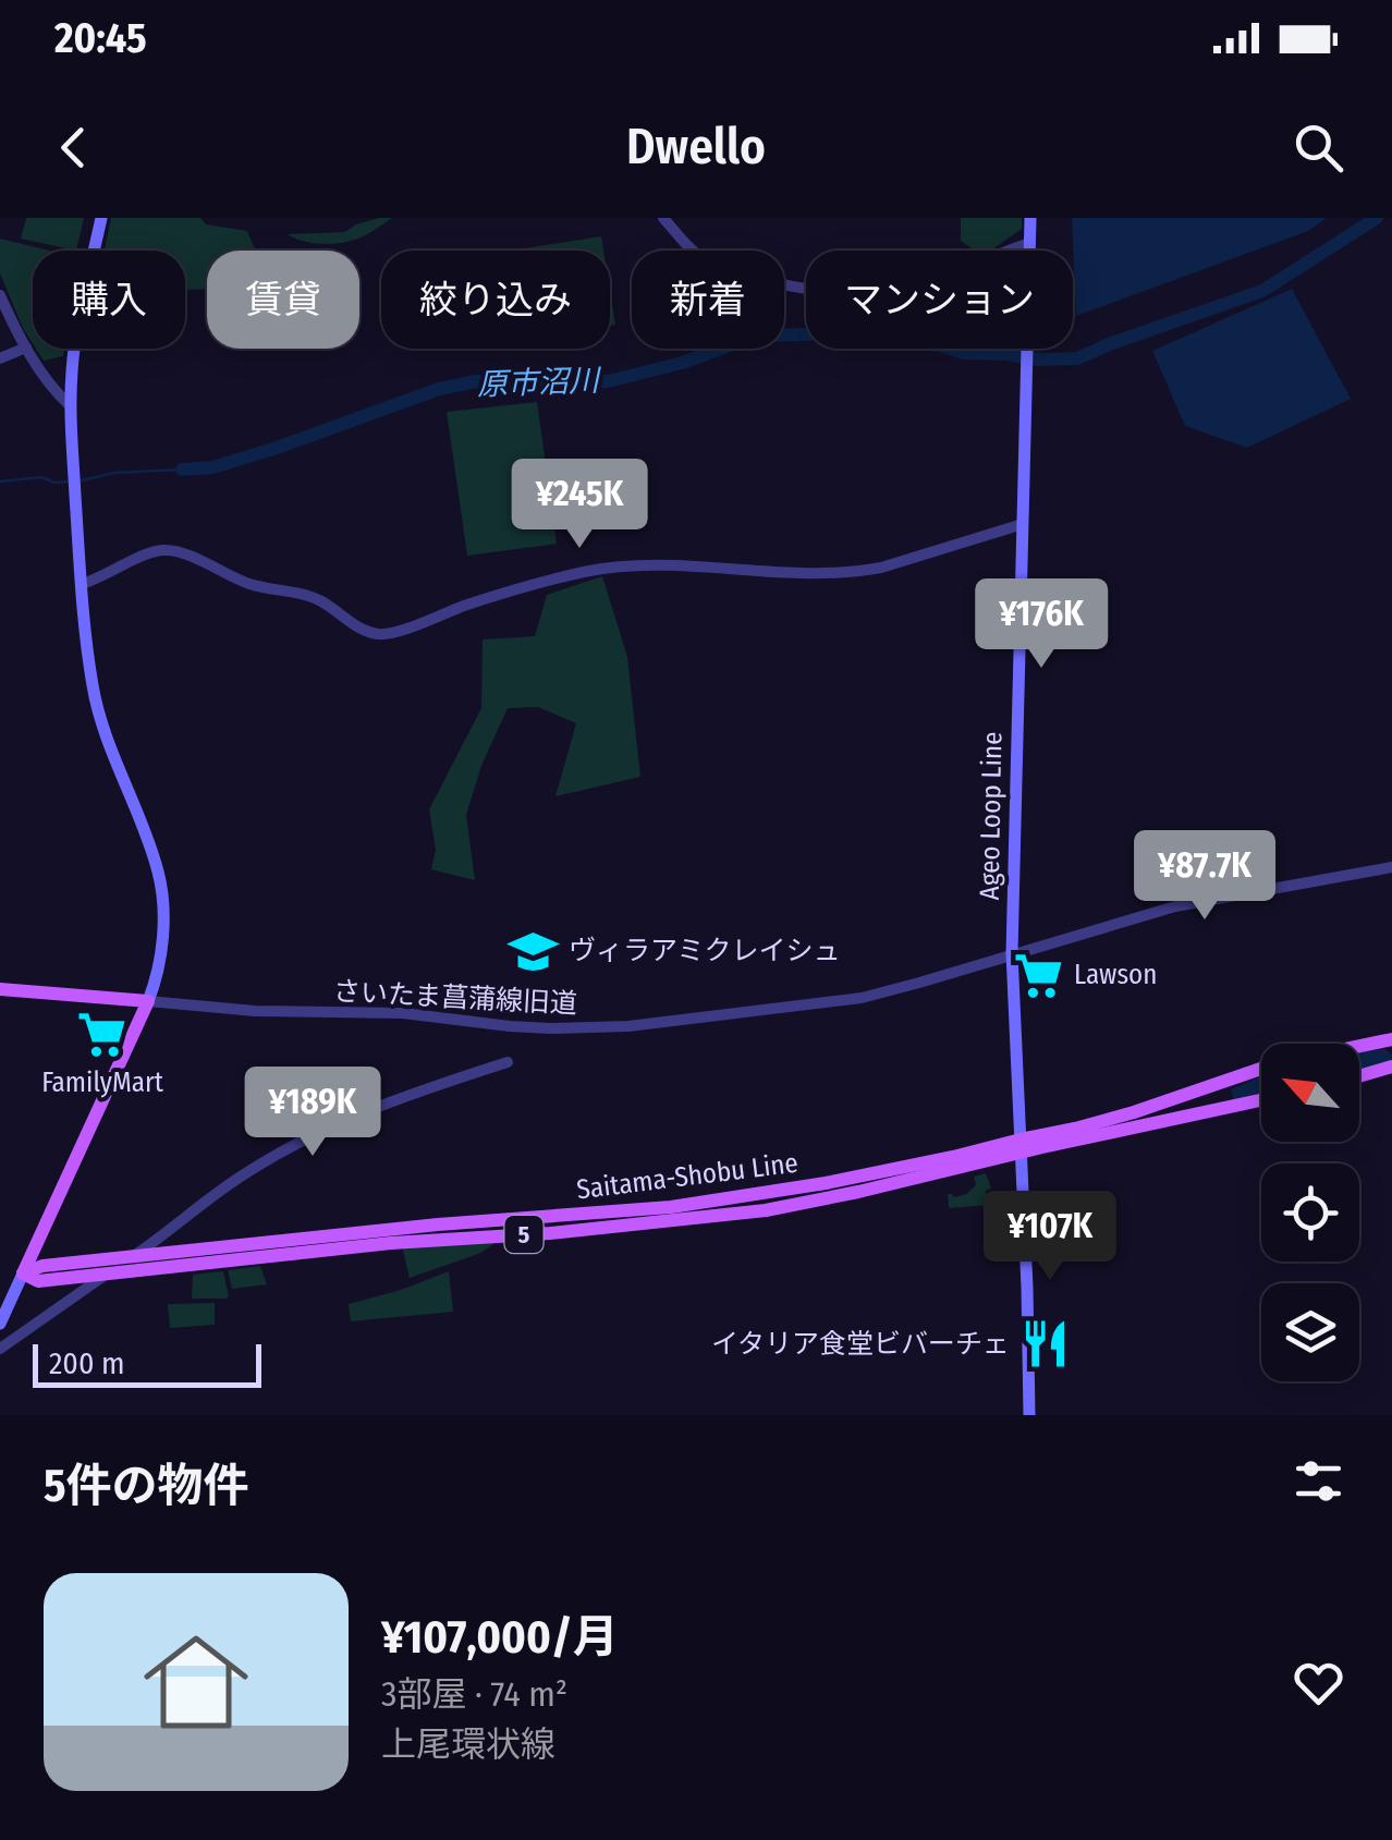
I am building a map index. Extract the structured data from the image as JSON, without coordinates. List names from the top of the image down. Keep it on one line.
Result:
{"streets":{"main road":["Ageo Loop Line","Saitama-Shobu Line","5"],"street":["さいたま菖蒲線旧道"]},"crossings":[["Ageo Loop Line","さいたま菖蒲線旧道"],["Ageo Loop Line","Saitama-Shobu Line"]],"water":["原市沼川"],"places":{"school or university":["ヴィラアミクレイシュ"],"supermarket":["Lawson","FamilyMart"],"restaurant":["イタリア食堂ビバーチェ"]},"scale_bar":"200 m","north":"top left","page":{"status":"20:45","header":"Dwello","chip":["購入","賃貸","絞り込み","新着","マンション"],"price":["¥245K","¥176K","¥87.7K","¥189K","¥107K"],"scale":"200 m","heading":"5件の物件","list":[{"name":"¥107,000/月","note":"3部屋 · 74 m² · 上尾環状線"}]}}
